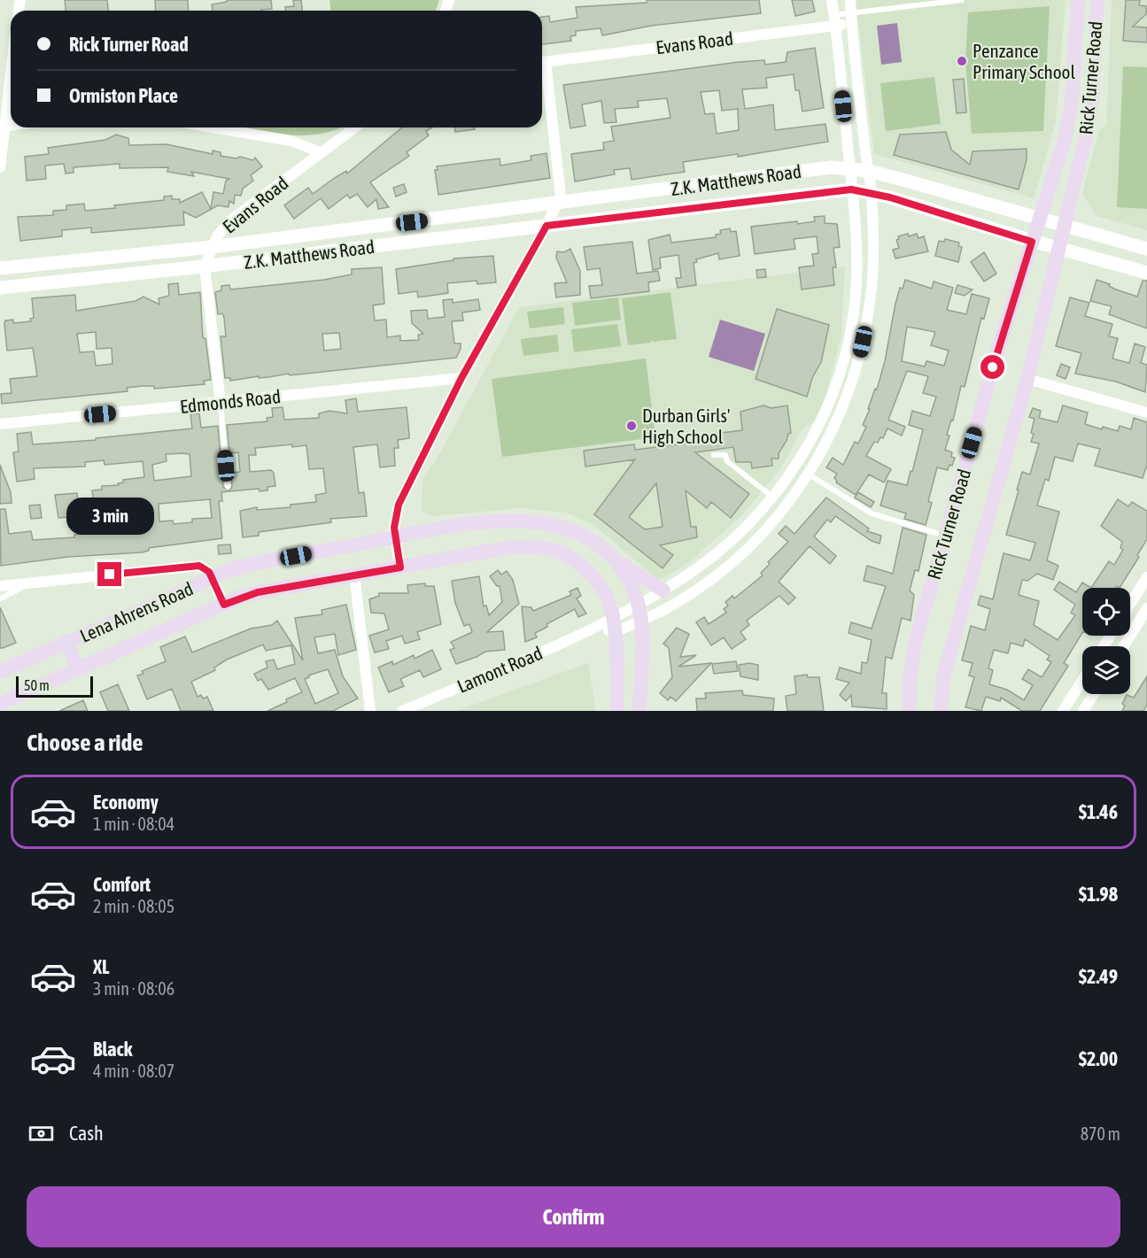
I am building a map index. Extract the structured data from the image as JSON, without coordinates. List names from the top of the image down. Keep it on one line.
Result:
{"streets":{"main road":["Rick Turner Road","Lena Ahrens Road"],"street":["Evans Road","Z.K. Matthews Road","Edmonds Road","Lamont Road"]},"crossings":[["Evans Road","Z.K. Matthews Road"],["Rick Turner Road","Z.K. Matthews Road"],["Lena Ahrens Road","Lamont Road"]],"places":["Penzance Primary School","Durban Girls' High School"],"scale_bar":"50 m","page":{"banner":["Rick Turner Road","Ormiston Place"],"bubble":"3 min","scale":"50 m","heading":"Choose a ride","list":[{"name":"Economy","note":"1 min · 08:04","value":"$1.46"},{"name":"Comfort","note":"2 min · 08:05","value":"$1.98"},{"name":"XL","note":"3 min · 08:06","value":"$2.49"},{"name":"Black","note":"4 min · 08:07","value":"$2.00"}],"pay":["Cash","870 m"],"buttons":"Confirm"}}
